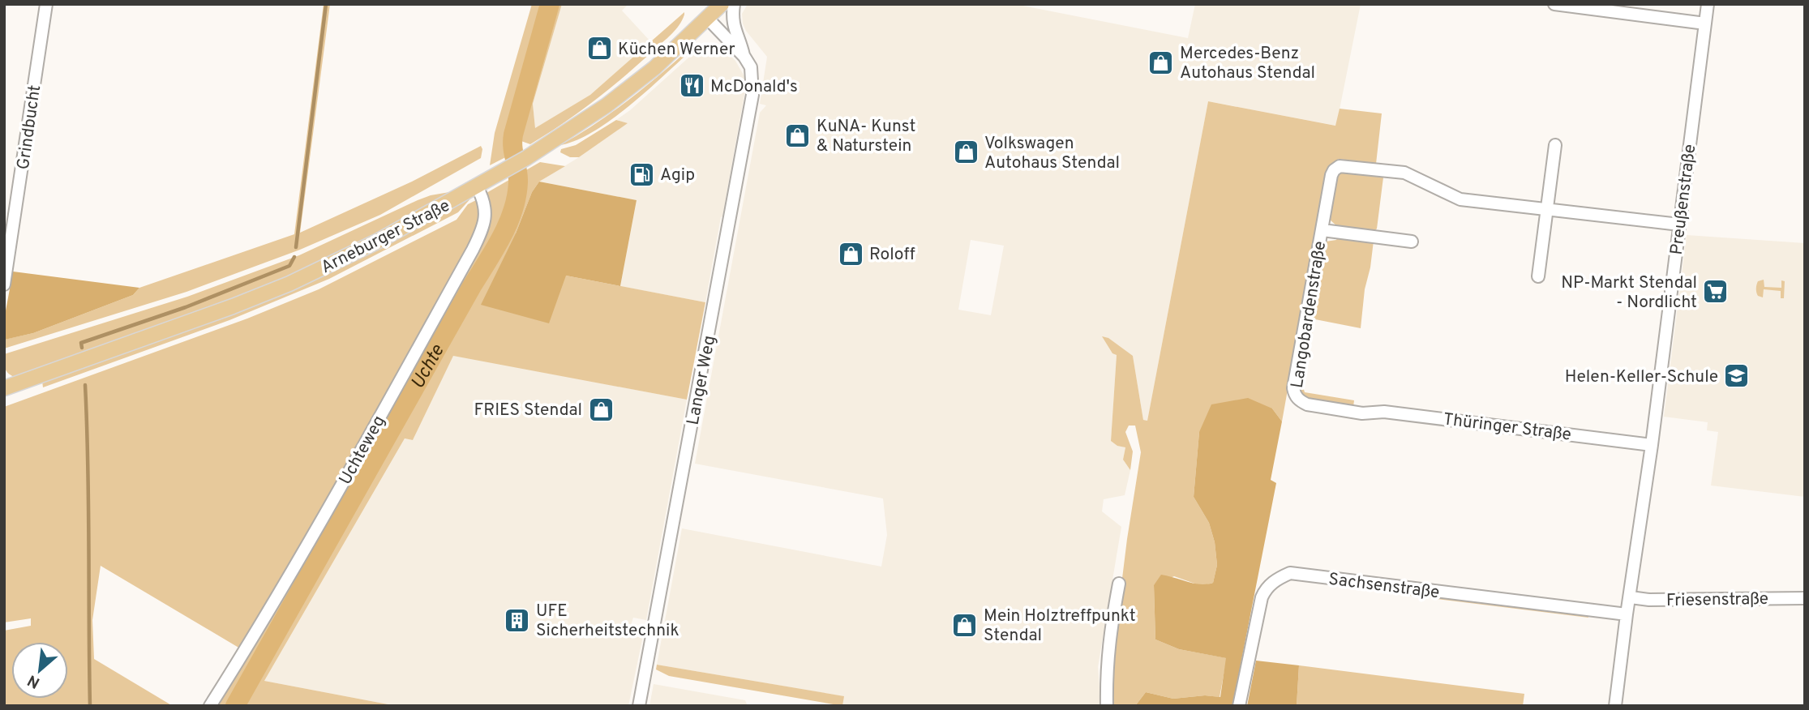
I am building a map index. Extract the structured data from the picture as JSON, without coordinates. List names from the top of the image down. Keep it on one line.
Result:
{"streets":{"main road":["Arneburger Straße"],"street":["Grindbucht","Preußenstraße","Langobardenstraße","Langer Weg","Thüringer Straße","Uchteweg","Sachsenstraße","Friesenstraße"]},"crossings":[["Preußenstraße","Langobardenstraße"],["Preußenstraße","Thüringer Straße"],["Preußenstraße","Sachsenstraße"],["Preußenstraße","Friesenstraße"],["Arneburger Straße","Langer Weg"],["Arneburger Straße","Uchteweg"],["Langobardenstraße","Thüringer Straße"]],"water":["Uchte"],"places":{"shop":["Küchen Werner","Mercedes-Benz Autohaus Stendal","KuNA- Kunst & Naturstein","Volkswagen Autohaus Stendal","Roloff","FRIES Stendal","Mein Holztreffpunkt Stendal"],"restaurant":["McDonald's"],"fuel station":["Agip"],"supermarket":["NP-Markt Stendal - Nordlicht"],"school or university":["Helen-Keller-Schule"],"building":["UFE Sicherheitstechnik"]},"north":"bottom left"}
